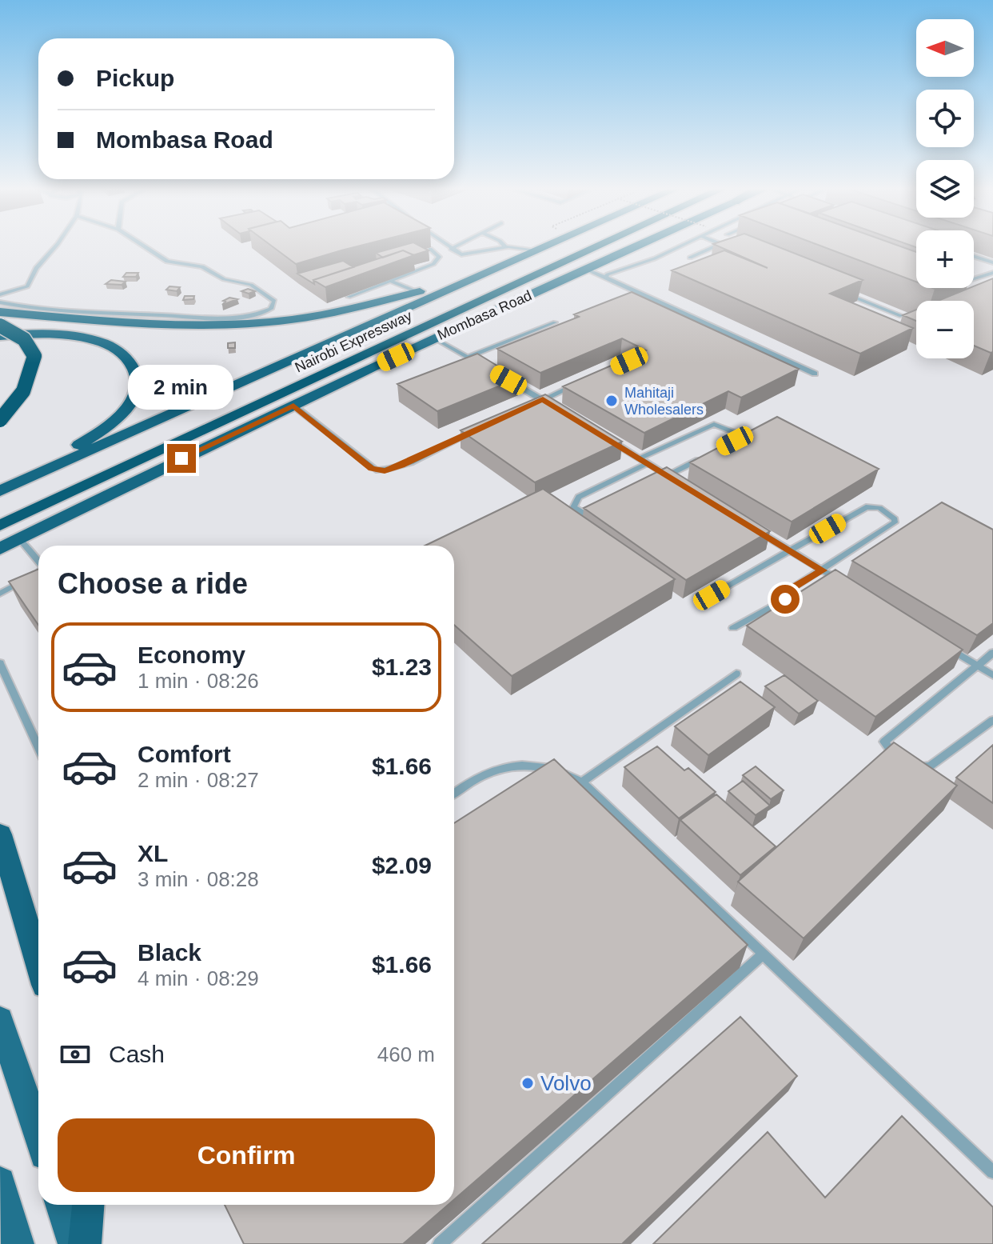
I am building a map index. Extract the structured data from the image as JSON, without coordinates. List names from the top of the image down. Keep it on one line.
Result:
{"streets":{"highway":["Mombasa Road","Nairobi Expressway"]},"places":["Mahitaji Wholesalers","Volvo"],"north":"left","page":{"map_buttons":["+","−"],"banner":["Pickup","Mombasa Road"],"bubble":"2 min","heading":"Choose a ride","list":[{"name":"Economy","note":"1 min · 08:26","value":"$1.23"},{"name":"Comfort","note":"2 min · 08:27","value":"$1.66"},{"name":"XL","note":"3 min · 08:28","value":"$2.09"},{"name":"Black","note":"4 min · 08:29","value":"$1.66"}],"pay":["Cash","460 m"],"buttons":"Confirm"}}
